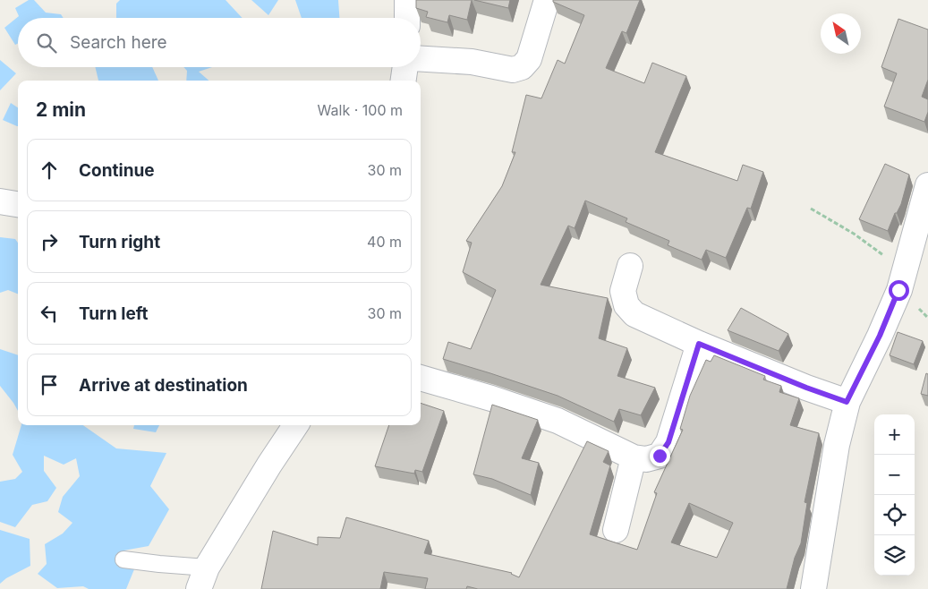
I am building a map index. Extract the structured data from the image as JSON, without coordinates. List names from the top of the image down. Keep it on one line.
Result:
{"north":"top left","page":{"search":"Search here","heading":["2 min","Walk · 100 m"],"list":[["Continue","30 m"],["Turn right","40 m"],["Turn left","30 m"],"Arrive at destination"],"map_buttons":["+","−"]}}
